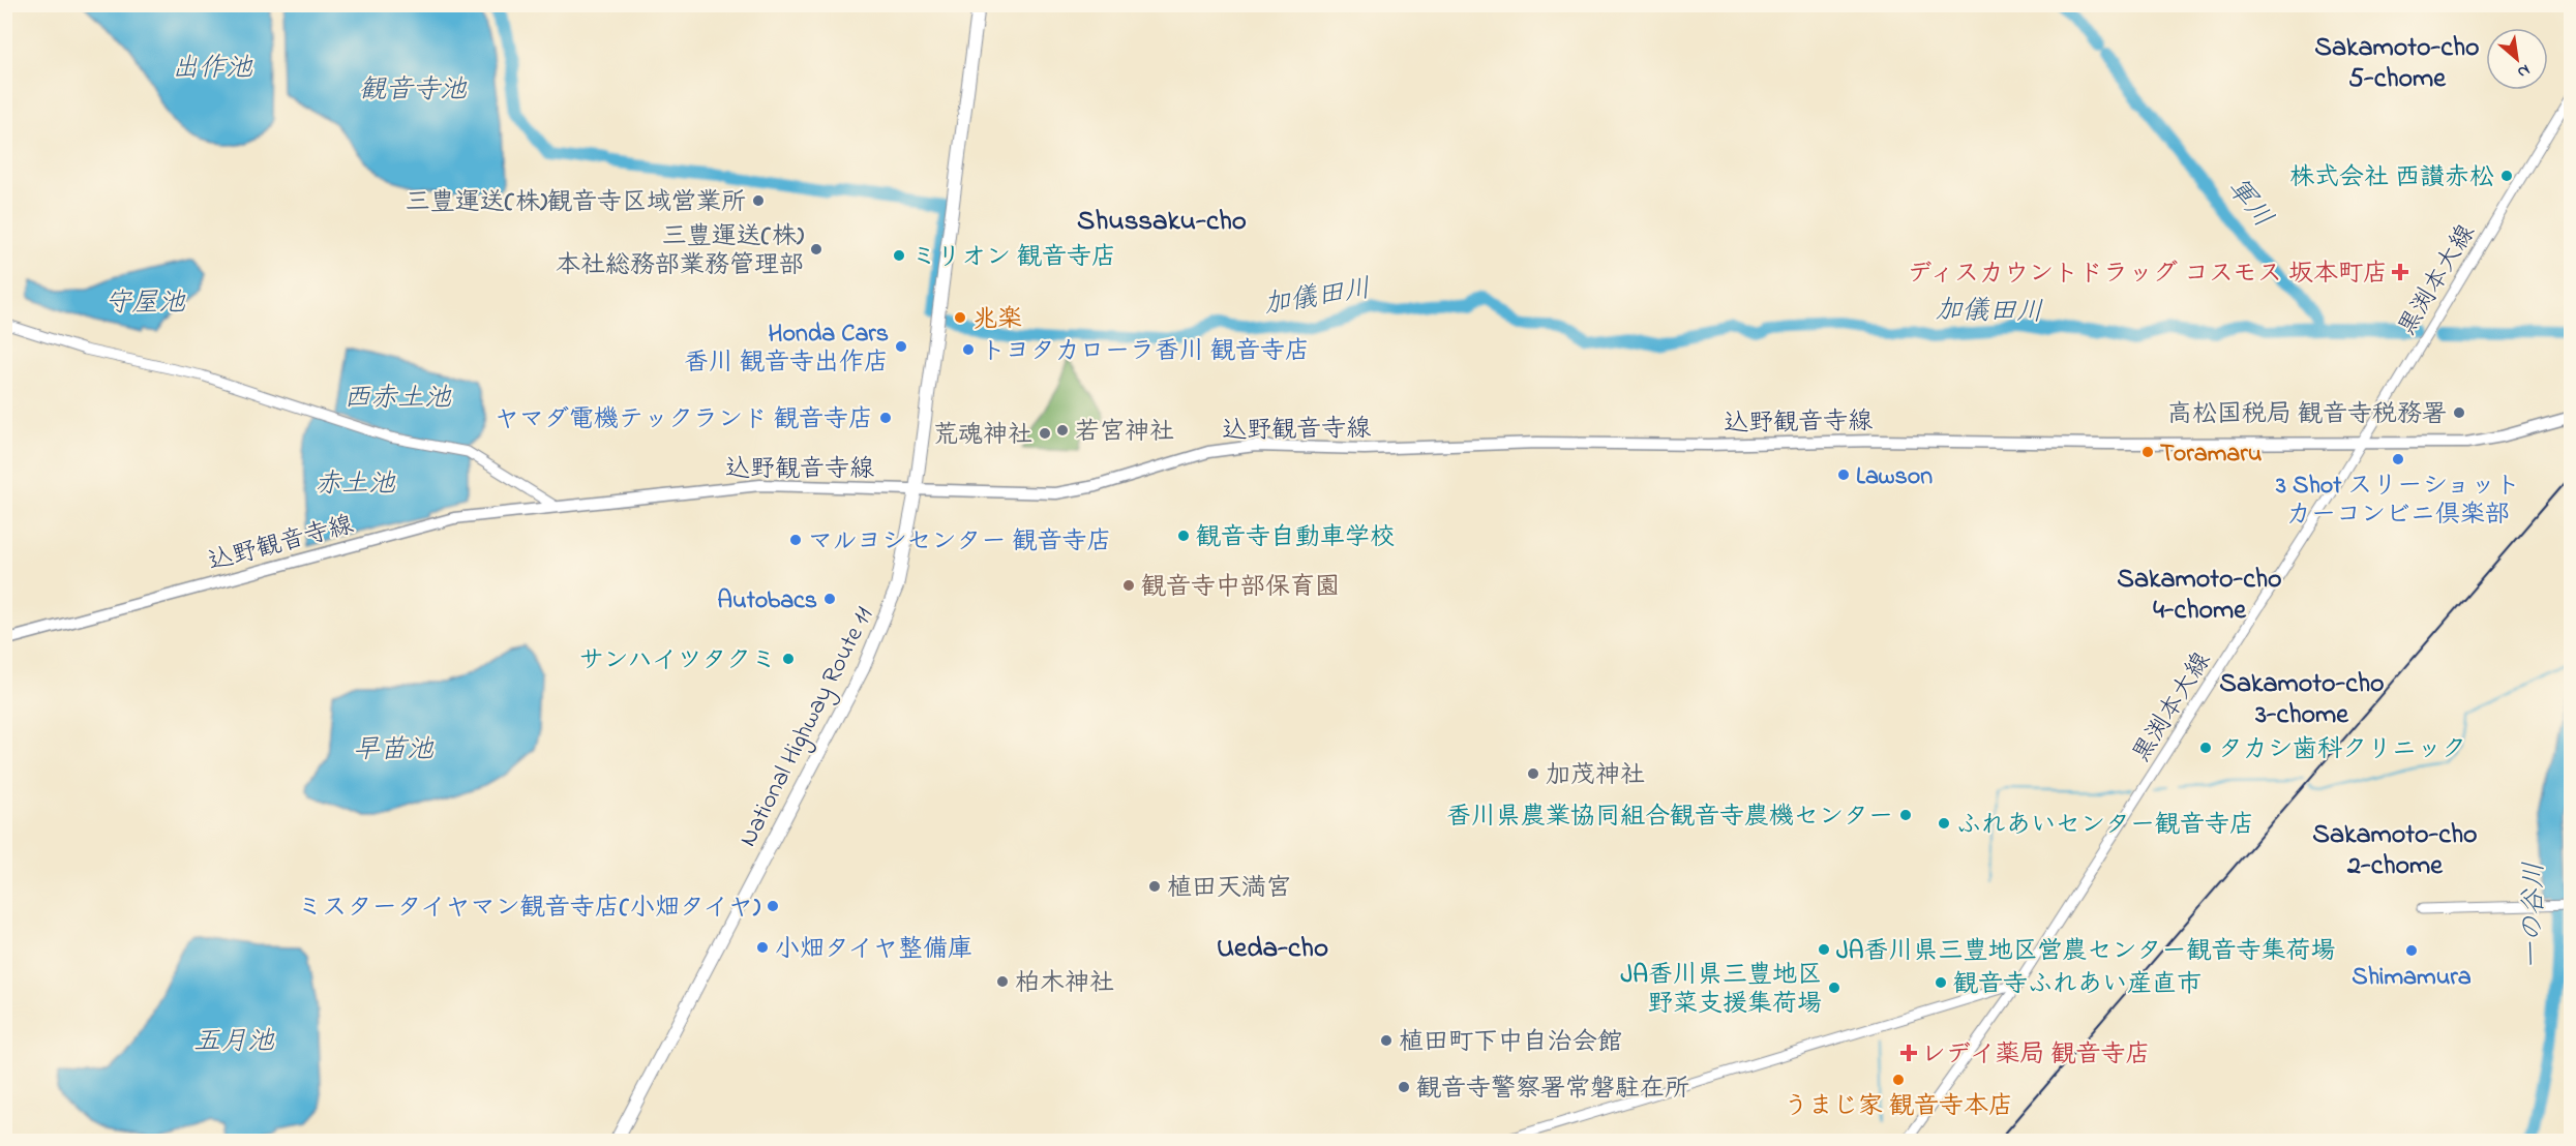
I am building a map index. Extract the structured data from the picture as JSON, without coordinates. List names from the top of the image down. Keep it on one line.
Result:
{"streets":{"highway":["National Highway Route 11"],"main road":["込野観音寺線"],"street":["黒渕本大線"]},"crossings":[["黒渕本大線","込野観音寺線"],["込野観音寺線","National Highway Route 11"]],"districts":["Sakamoto-cho 5-chome","Shussaku-cho","Sakamoto-cho 4-chome","Sakamoto-cho 3-chome","Sakamoto-cho 2-chome","Ueda-cho"],"water":["出作池","観音寺池","軍川","加儀田川","守屋池","西赤土池","赤土池","早苗池","一の谷川","五月池"],"places":{"other":["株式会社 西讃赤松","三豊運送(株)観音寺区域営業所","三豊運送(株) 本社総務部業務管理部","ミリオン 観音寺店","兆楽","Honda Cars 香川 観音寺出作店","トヨタカローラ香川 観音寺店","高松国税局 観音寺税務署","ヤマダ電機テックランド 観音寺店","若宮神社","荒魂神社","Toramaru","3 Shot スリーショット カーコンビニ倶楽部","Lawson","観音寺自動車学校","マルヨシセンター 観音寺店","観音寺中部保育園","Autobacs","サンハイツタクミ","タカシ歯科クリニック","加茂神社","香川県農業協同組合観音寺農機センター","ふれあいセンター観音寺店","植田天満宮","ミスタータイヤマン観音寺店(小畑タイヤ)","小畑タイヤ整備庫","JA香川県三豊地区営農センター観音寺集荷場","Shimamura","柏木神社","観音寺ふれあい産直市","JA香川県三豊地区 野菜支援集荷場","植田町下中自治会館","うまじ家 観音寺本店","観音寺警察署常磐駐在所"],"health":["ディスカウントドラッグ コスモス 坂本町店","レデイ薬局 観音寺店"]},"north":"bottom right"}
